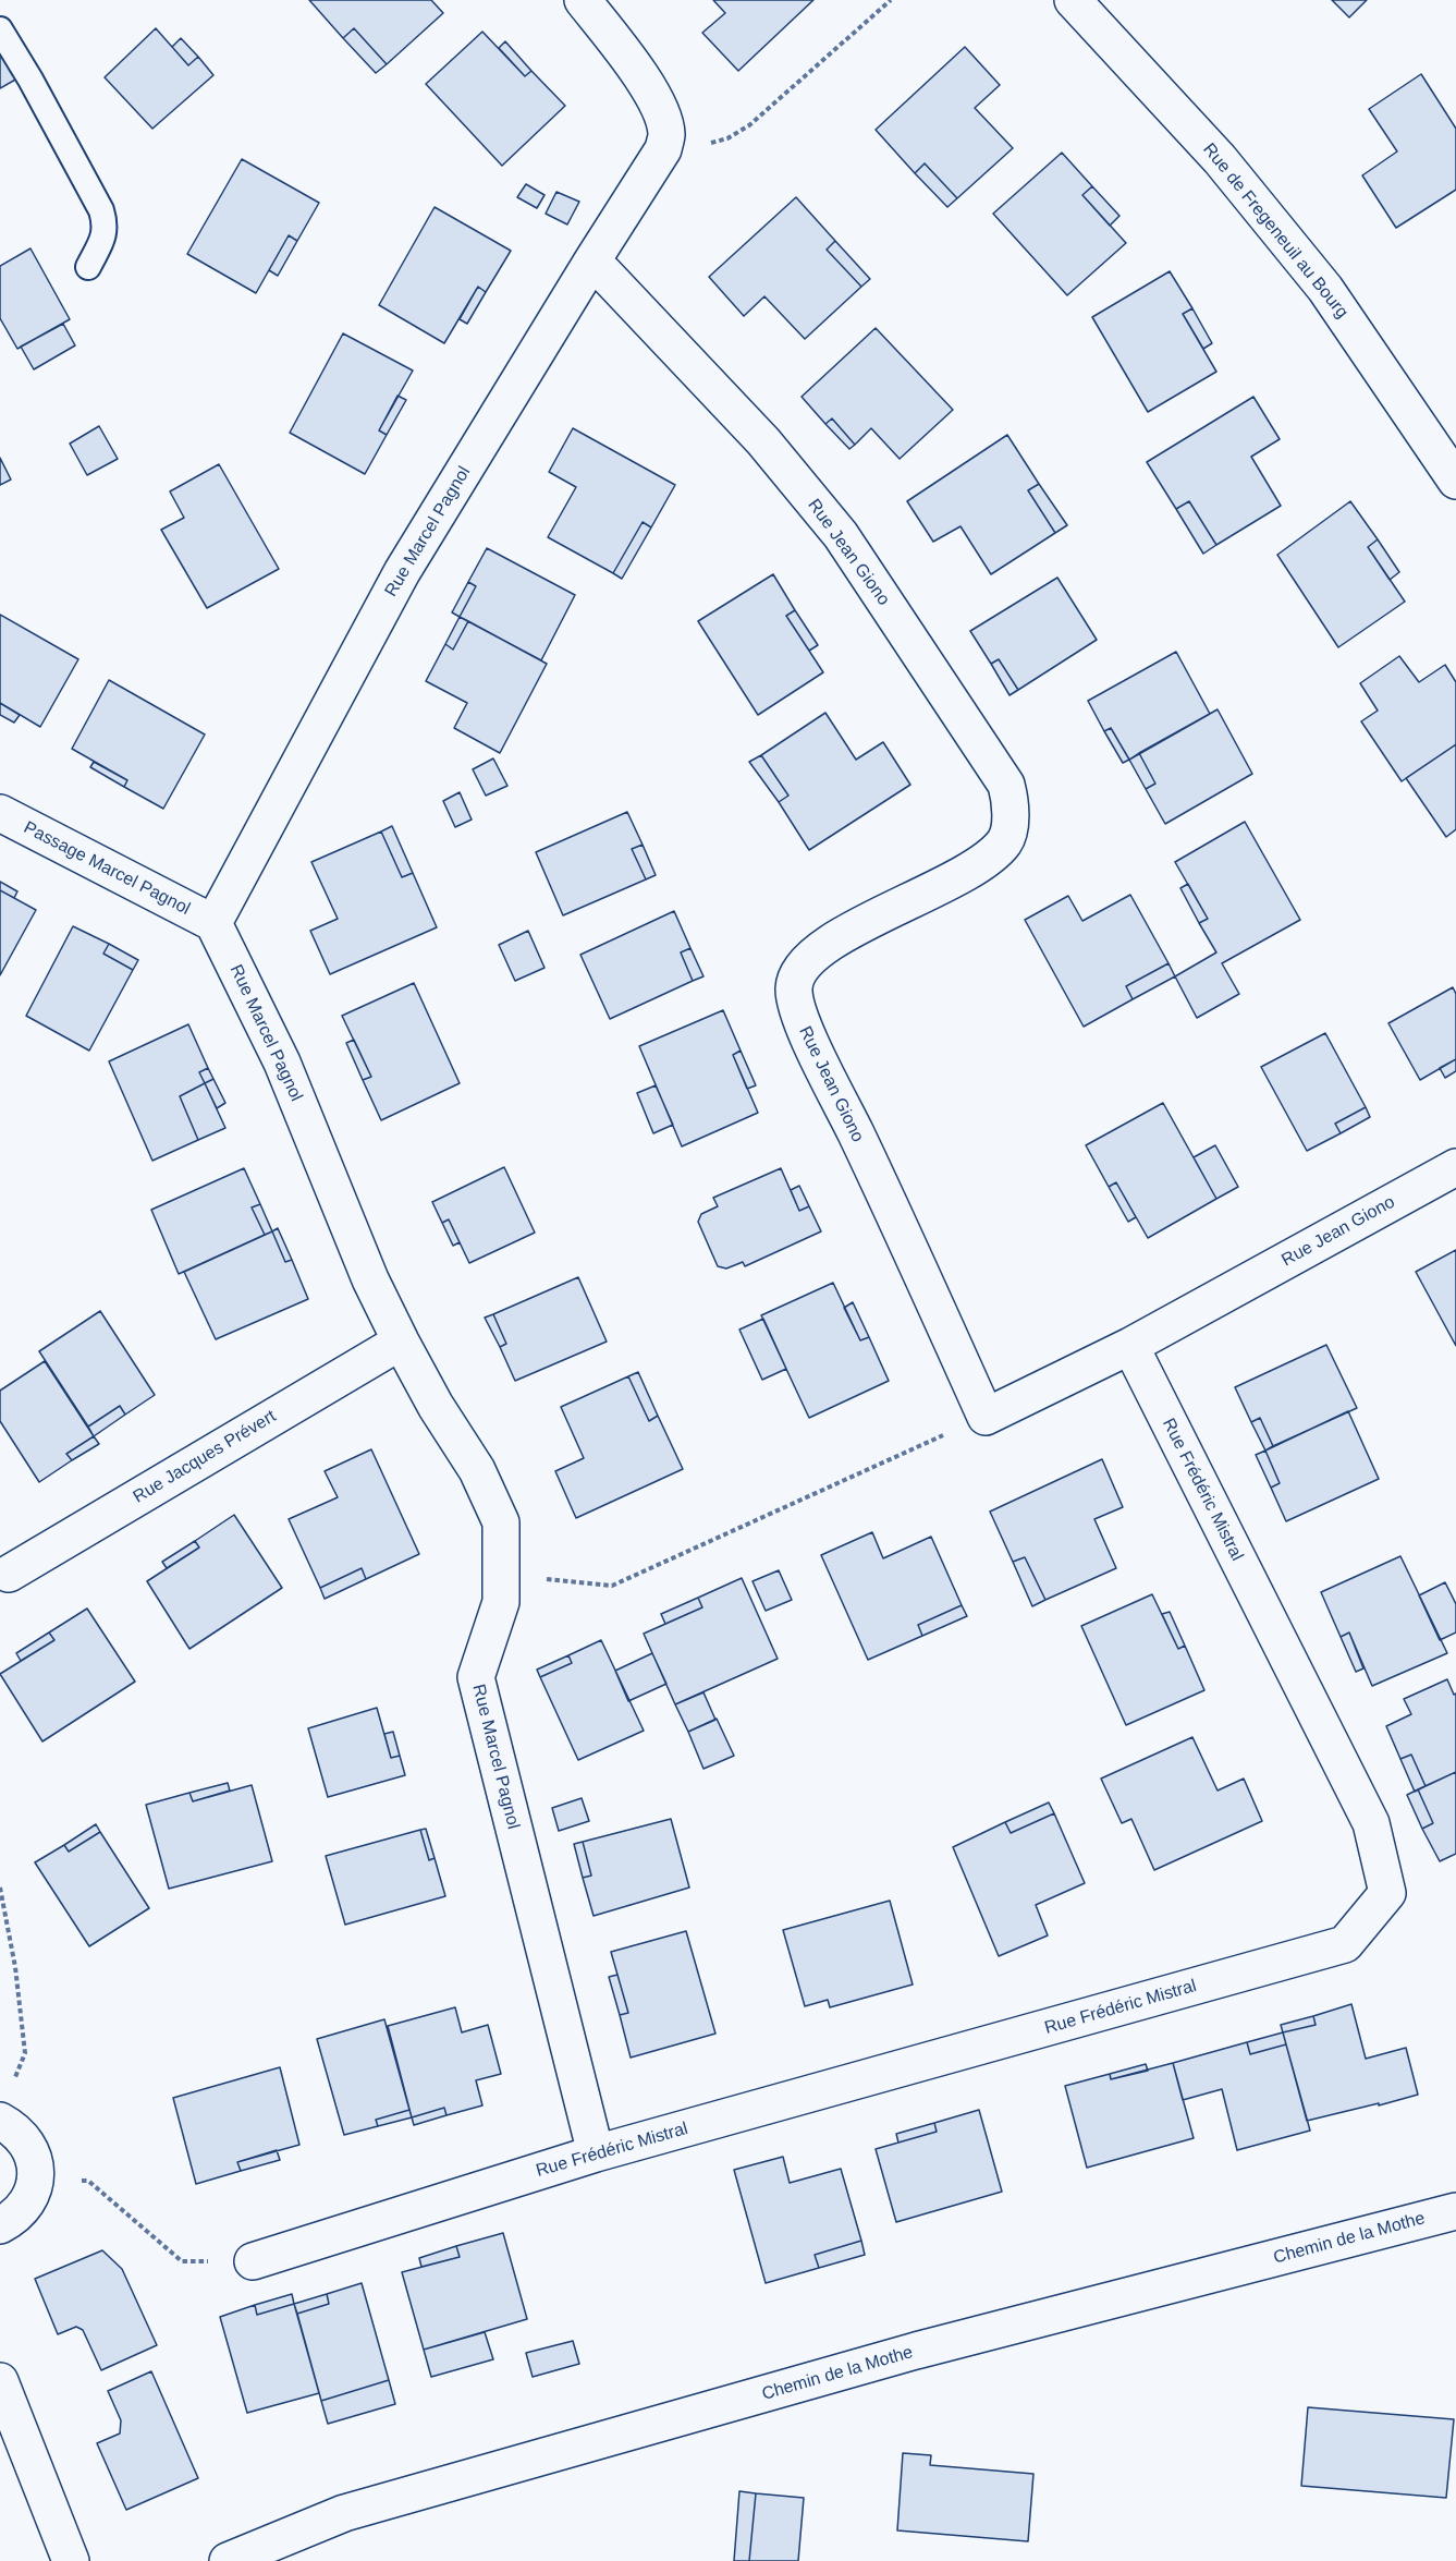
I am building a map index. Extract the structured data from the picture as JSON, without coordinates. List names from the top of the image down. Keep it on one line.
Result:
{"streets":{"street":["Rue de Fregeneuil au Bourg","Rue Marcel Pagnol","Rue Jean Giono","Passage Marcel Pagnol","Rue Jacques Prévert","Rue Frédéric Mistral","Chemin de la Mothe"]},"crossings":[["Rue Marcel Pagnol","Rue Jean Giono"],["Rue Marcel Pagnol","Passage Marcel Pagnol"],["Rue Marcel Pagnol","Rue Jacques Prévert"],["Rue Marcel Pagnol","Rue Frédéric Mistral"],["Rue Jean Giono","Rue Frédéric Mistral"]]}
